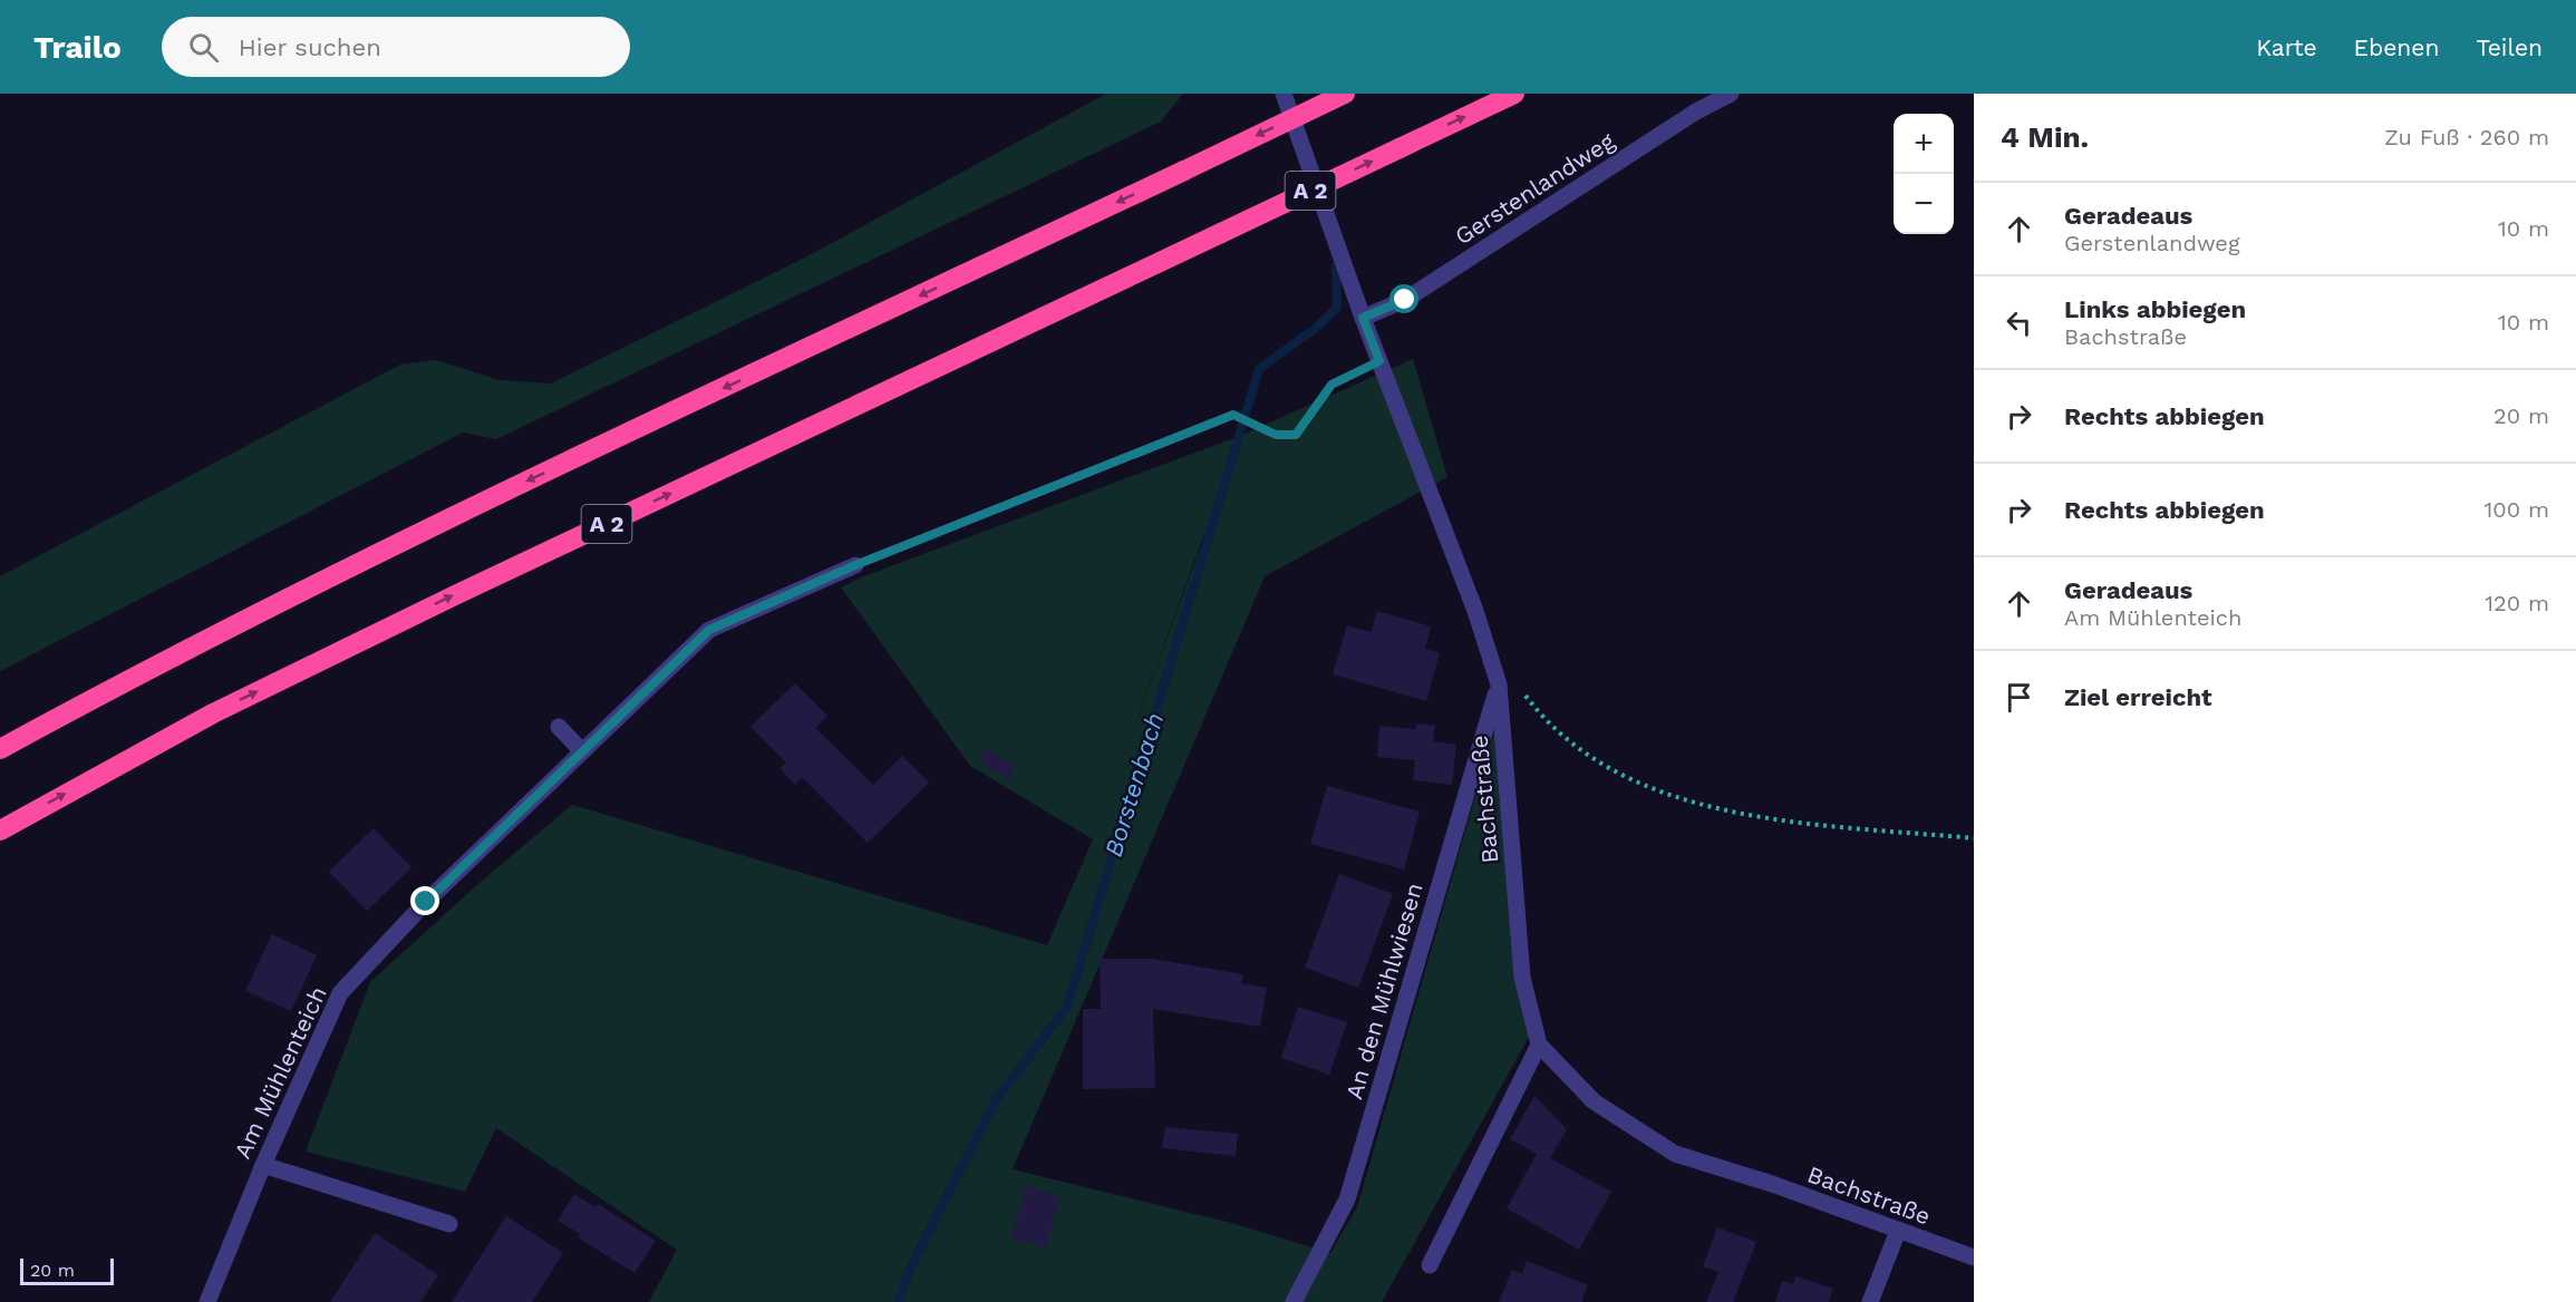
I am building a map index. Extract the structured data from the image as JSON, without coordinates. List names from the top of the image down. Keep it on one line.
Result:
{"streets":{"highway":["A 2"],"street":["Gerstenlandweg","Bachstraße","An den Mühlwiesen","Am Mühlenteich"]},"crossings":[["Gerstenlandweg","Bachstraße"],["Bachstraße","An den Mühlwiesen"]],"water":["Borstenbach"],"scale_bar":"20 m","page":{"header":"Trailo","search":"Hier suchen","nav":["Karte","Ebenen","Teilen"],"heading":["4 Min.","Zu Fuß · 260 m"],"map_buttons":["+","−"],"list":[["Geradeaus","Gerstenlandweg","10 m"],["Links abbiegen","Bachstraße","10 m"],["Rechts abbiegen","20 m"],["Rechts abbiegen","100 m"],["Geradeaus","Am Mühlenteich","120 m"],"Ziel erreicht"],"scale":"20 m"}}
